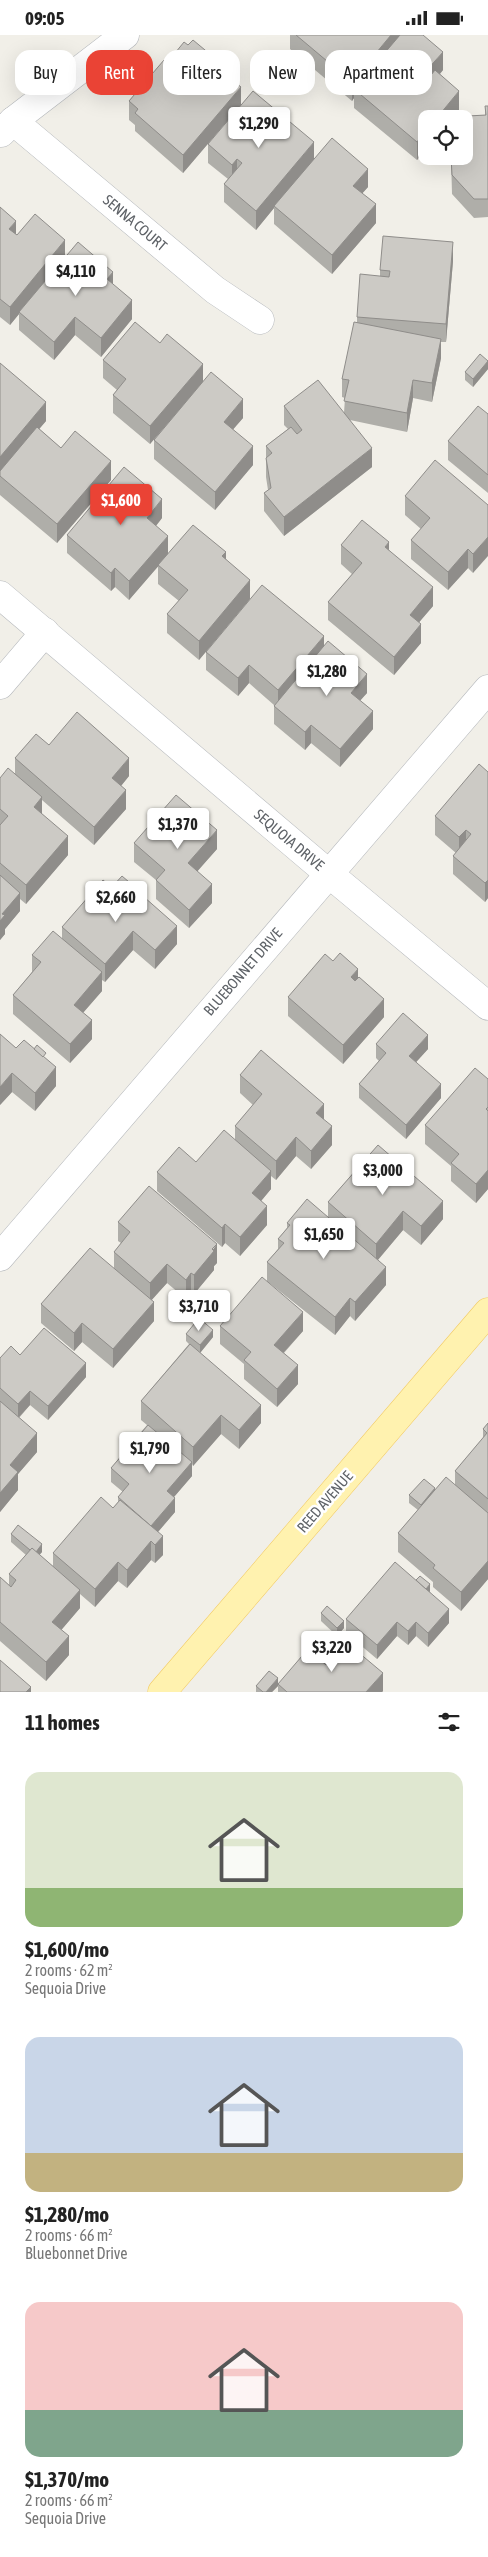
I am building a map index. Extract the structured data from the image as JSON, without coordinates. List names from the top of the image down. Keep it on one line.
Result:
{"streets":{"main road":["REED AVENUE"],"street":["SENNA COURT","SEQUOIA DRIVE","BLUEBONNET DRIVE"]},"crossings":[["SEQUOIA DRIVE","BLUEBONNET DRIVE"]],"page":{"status":"09:05","chip":["Buy","Rent","Filters","New","Apartment"],"price":["$1,290","$4,110","$1,600","$1,280","$1,370","$2,660","$3,000","$1,650","$3,710","$1,790","$3,220"],"heading":"11 homes","list":[{"name":"$1,600/mo","note":"2 rooms · 62 m² · Sequoia Drive"},{"name":"$1,280/mo","note":"2 rooms · 66 m² · Bluebonnet Drive"},{"name":"$1,370/mo","note":"2 rooms · 66 m² · Sequoia Drive"}]}}
